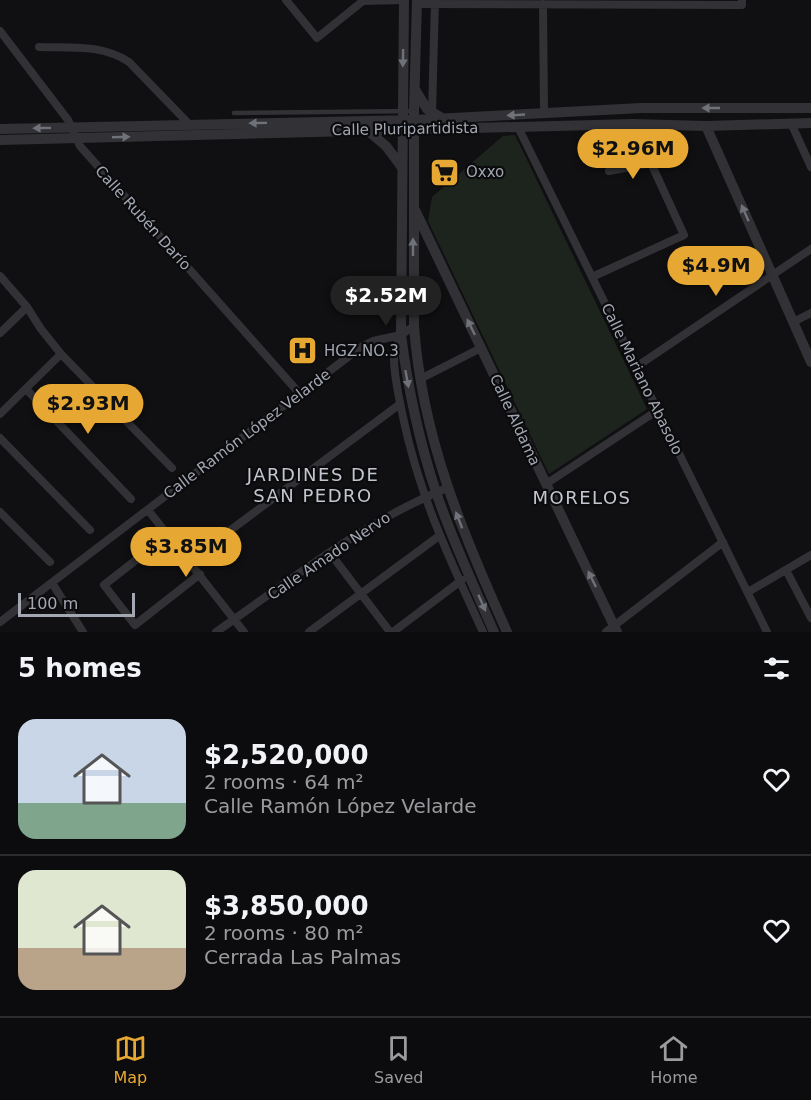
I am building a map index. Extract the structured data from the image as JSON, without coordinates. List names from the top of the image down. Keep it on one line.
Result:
{"streets":{"street":["Calle Pluripartidista","Calle Rubén Darío","Calle Mariano Abasolo","Calle Aldama","Calle Ramón López Velarde","Calle Amado Nervo"]},"crossings":[["Calle Pluripartidista","Calle Rubén Darío"],["Calle Pluripartidista","Calle Mariano Abasolo"],["Calle Rubén Darío","Calle Ramón López Velarde"]],"districts":["JARDINES DE SAN PEDRO","MORELOS"],"places":{"supermarket":["Oxxo"],"hospital":["HGZ.NO.3"]},"scale_bar":"100 m","page":{"price":["$2.96M","$4.9M","$2.52M","$2.93M","$3.85M"],"scale":"100 m","heading":"5 homes","list":[{"name":"$2,520,000","note":"2 rooms · 64 m² · Calle Ramón López Velarde"},{"name":"$3,850,000","note":"2 rooms · 80 m² · Cerrada Las Palmas"}],"tabs":["Map","Saved","Home"]}}
